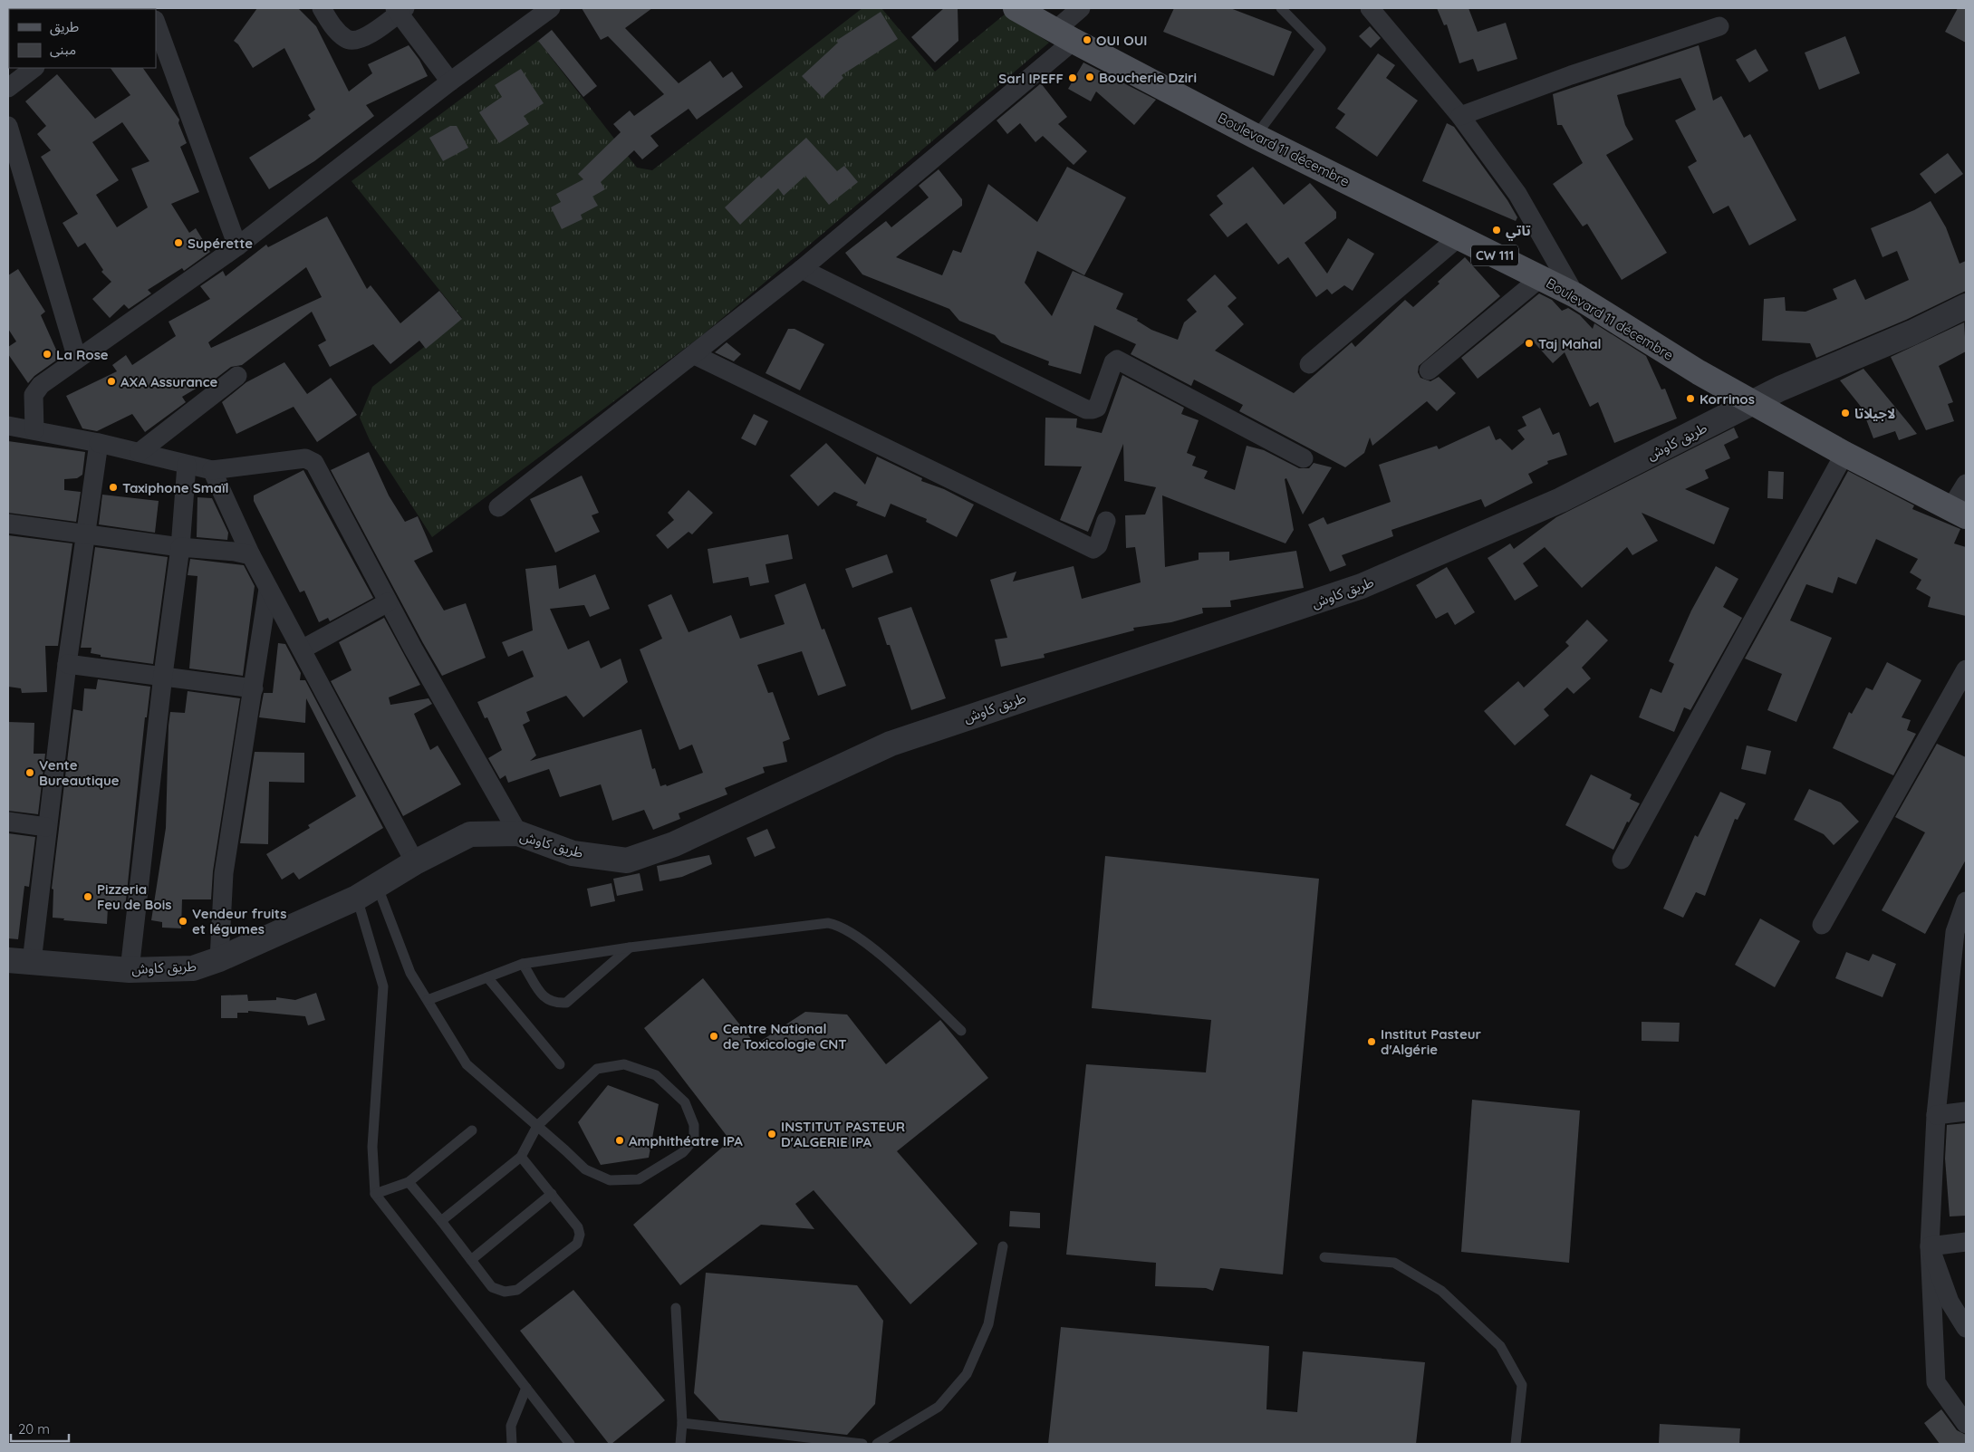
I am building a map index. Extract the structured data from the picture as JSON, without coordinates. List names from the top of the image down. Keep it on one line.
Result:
{"streets":{"main road":["Boulevard 11 décembre","CW 111"],"street":["طريق كاوش"]},"crossings":[["Boulevard 11 décembre","طريق كاوش"]],"places":["OUI OUI","Boucherie Dziri","Sarl IPEFF","تاتي","Supérette","Taj Mahal","La Rose","AXA Assurance","Korrinos","لاجيلاتا","Taxiphone Smaïl","Vente Bureautique","Pizzeria Feu de Bois","Vendeur fruits et légumes","Centre National de Toxicologie CNT","Institut Pasteur d'Algérie","INSTITUT PASTEUR D'ALGERIE IPA","Amphithéatre IPA"],"legend":["طريق","مبنى"],"scale_bar":"20 m"}
